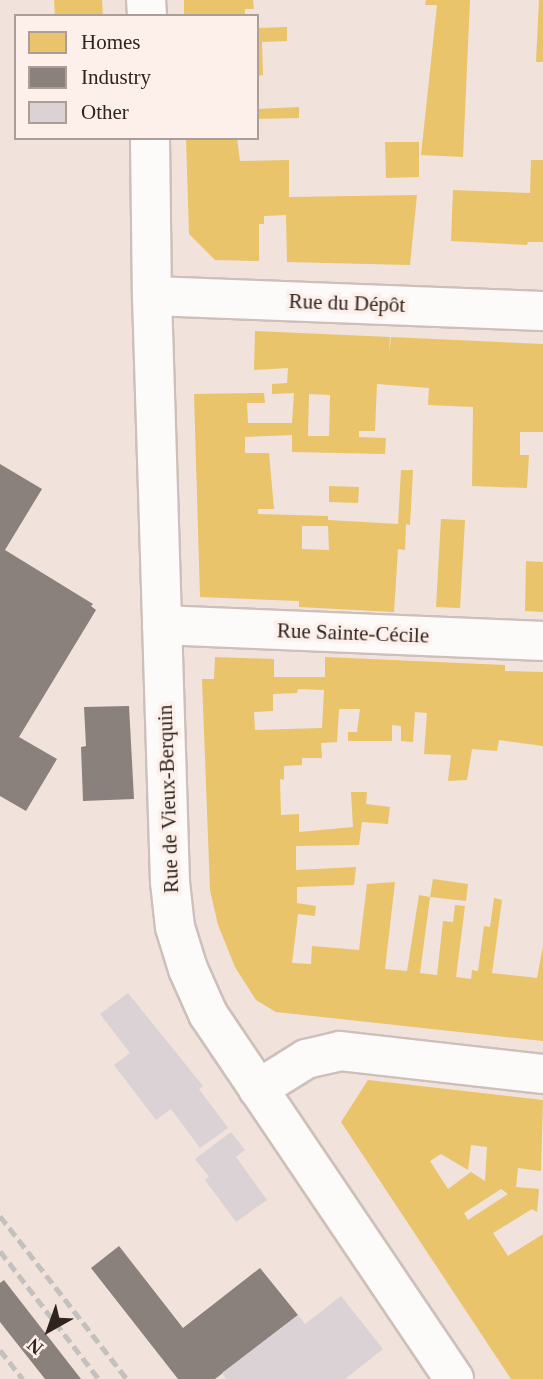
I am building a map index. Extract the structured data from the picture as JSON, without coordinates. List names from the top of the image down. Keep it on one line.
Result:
{"streets":{"street":["Rue du Dépôt","Rue Sainte-Cécile","Rue de Vieux-Berquin"]},"crossings":[["Rue du Dépôt","Rue de Vieux-Berquin"],["Rue Sainte-Cécile","Rue de Vieux-Berquin"]],"legend":["Homes","Industry","Other"],"north":"bottom left"}
